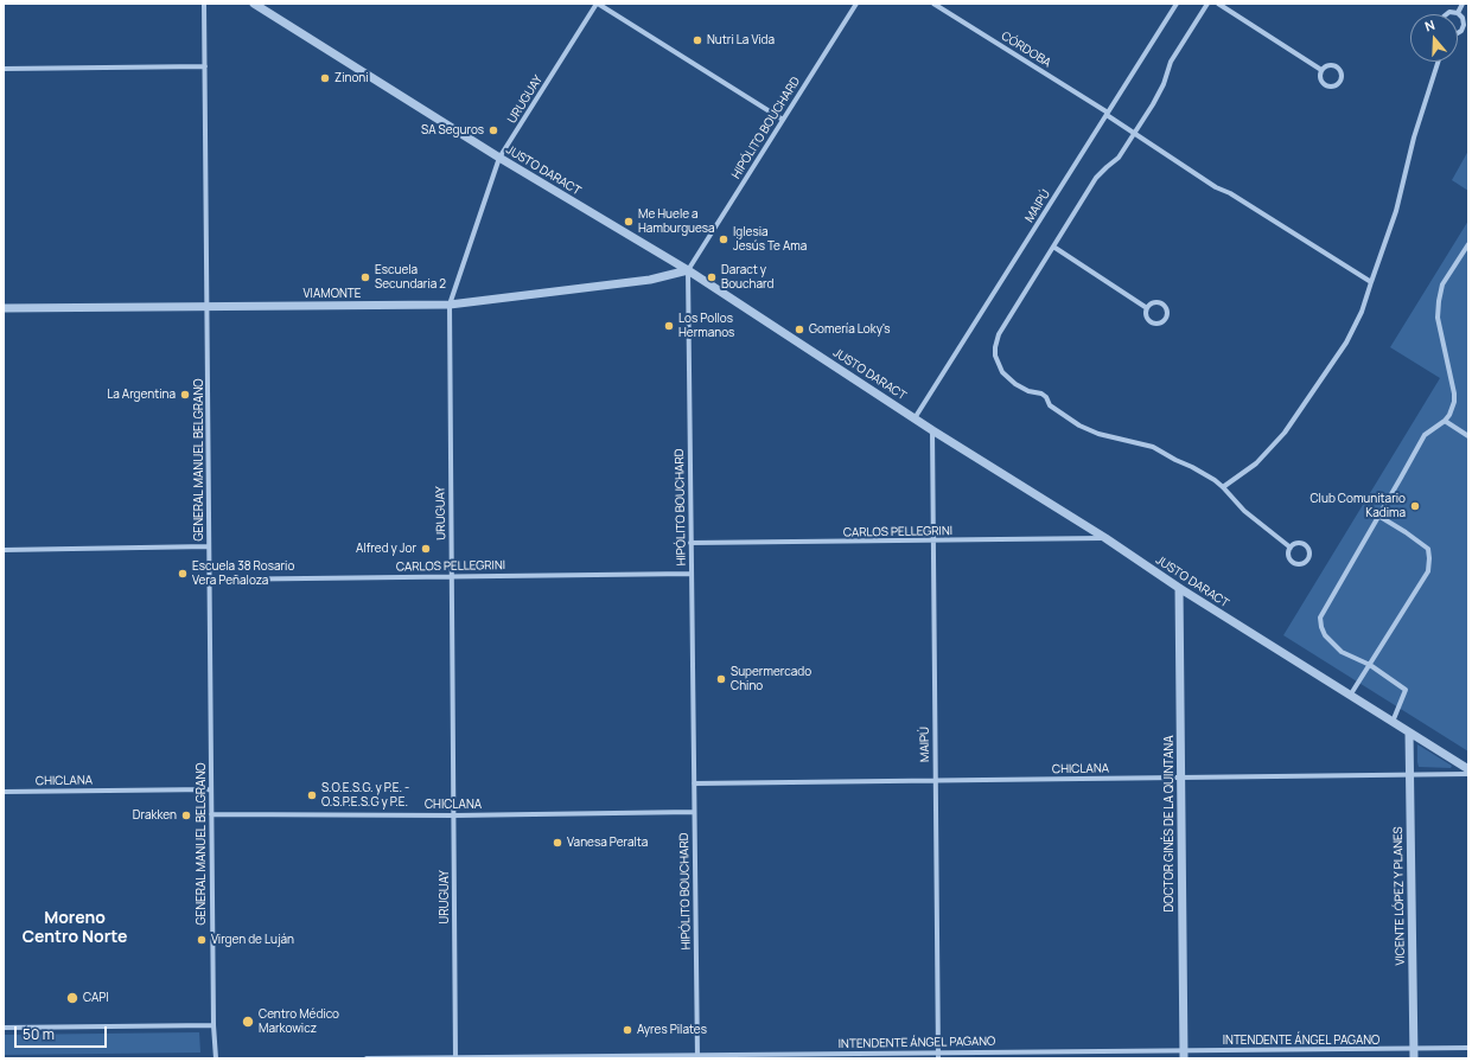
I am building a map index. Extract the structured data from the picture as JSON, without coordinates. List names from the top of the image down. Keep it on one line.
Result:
{"streets":{"street":["CÓRDOBA","URUGUAY","HIPÓLITO BOUCHARD","JUSTO DARACT","MAIPÚ","VIAMONTE","GENERAL MANUEL BELGRANO","CARLOS PELLEGRINI","CHICLANA","DOCTOR GINÉS DE LA QUINTANA","VICENTE LÓPEZ Y PLANES","INTENDENTE ÁNGEL PAGANO"]},"crossings":[["CÓRDOBA","MAIPÚ"],["URUGUAY","JUSTO DARACT"],["URUGUAY","VIAMONTE"],["URUGUAY","CARLOS PELLEGRINI"],["URUGUAY","CHICLANA"],["URUGUAY","INTENDENTE ÁNGEL PAGANO"],["HIPÓLITO BOUCHARD","JUSTO DARACT"],["HIPÓLITO BOUCHARD","VIAMONTE"],["HIPÓLITO BOUCHARD","CARLOS PELLEGRINI"],["HIPÓLITO BOUCHARD","CHICLANA"],["HIPÓLITO BOUCHARD","INTENDENTE ÁNGEL PAGANO"],["JUSTO DARACT","MAIPÚ"],["JUSTO DARACT","VIAMONTE"],["JUSTO DARACT","CARLOS PELLEGRINI"],["JUSTO DARACT","DOCTOR GINÉS DE LA QUINTANA"],["JUSTO DARACT","VICENTE LÓPEZ Y PLANES"],["MAIPÚ","CARLOS PELLEGRINI"],["MAIPÚ","CHICLANA"],["MAIPÚ","INTENDENTE ÁNGEL PAGANO"],["VIAMONTE","GENERAL MANUEL BELGRANO"],["GENERAL MANUEL BELGRANO","CARLOS PELLEGRINI"],["GENERAL MANUEL BELGRANO","CHICLANA"],["CHICLANA","DOCTOR GINÉS DE LA QUINTANA"],["CHICLANA","VICENTE LÓPEZ Y PLANES"],["DOCTOR GINÉS DE LA QUINTANA","INTENDENTE ÁNGEL PAGANO"],["VICENTE LÓPEZ Y PLANES","INTENDENTE ÁNGEL PAGANO"]],"districts":["Moreno Centro Norte"],"places":["Nutri La Vida","Zinoni","SA Seguros","Me Huele a Hamburguesa","Iglesia Jesús Te Ama","Escuela Secundaria 2","Daract y Bouchard","Los Pollos Hermanos","Gomería Loky's","La Argentina","Club Comunitario Kadima","Alfred y Jor","Escuela 38 Rosario Vera Peñaloza","Supermercado Chino","S.O.E.S.G. y P.E. - O.S.P.E.S.G y P.E.","Drakken","Vanesa Peralta","Virgen de Luján","CAPI","Centro Médico Markowicz","Ayres Pilates"],"scale_bar":"50 m","north":"top"}
